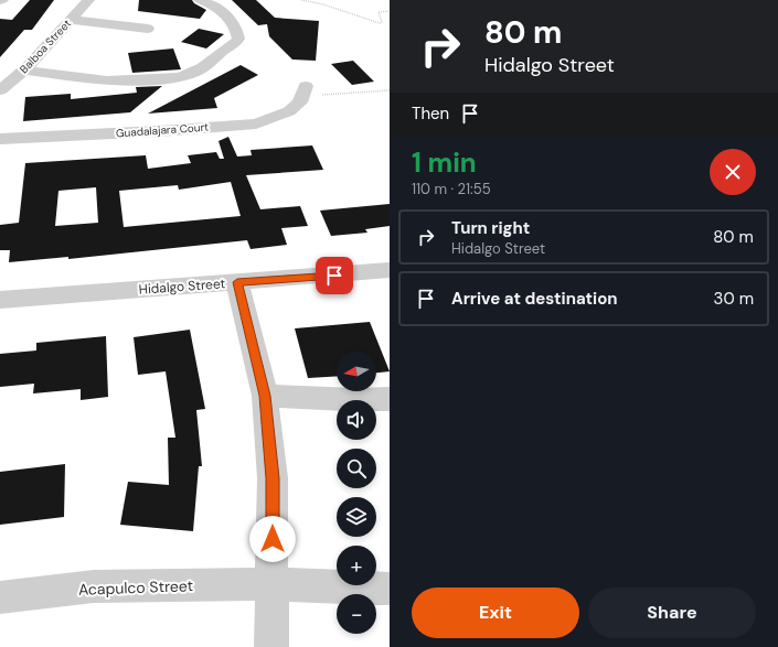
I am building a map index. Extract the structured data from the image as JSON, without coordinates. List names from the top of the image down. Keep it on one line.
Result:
{"streets":{"street":["Balboa Street","Guadalajara Court","Hidalgo Street","Acapulco Street"]},"north":"left","page":{"turn":["80 m","Hidalgo Street"],"then":"Then","heading":["1 min","110 m · 21:55"],"list":[{"name":"Turn right","note":"Hidalgo Street","value":"80 m"},{"name":"Arrive at destination","value":"30 m"}],"map_buttons":["+","−"],"buttons":["Exit","Share"]}}
